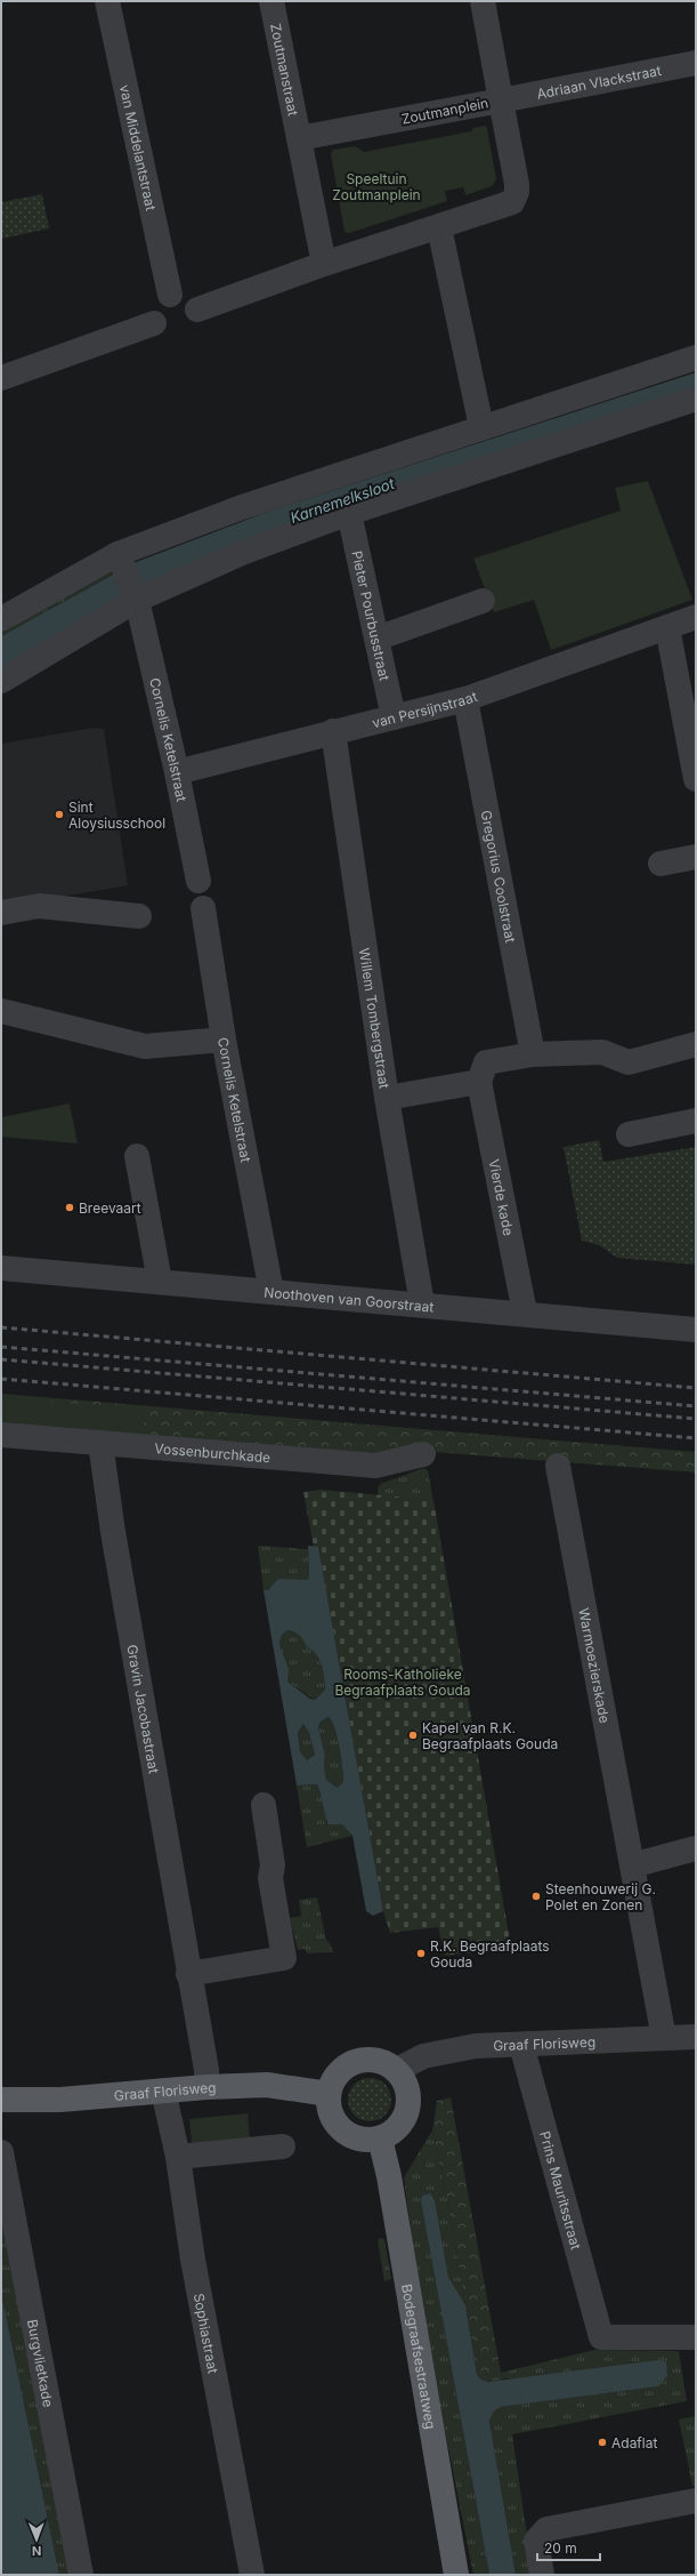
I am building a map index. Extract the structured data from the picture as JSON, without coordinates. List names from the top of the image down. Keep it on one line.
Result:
{"streets":{"main road":["Graaf Florisweg","Bodegraafsestraatweg"],"street":["Zoutmanstraat","Adriaan Vlackstraat","Zoutmanplein","van Middelantstraat","Pieter Pourbusstraat","van Persijnstraat","Cornelis Ketelstraat","Gregorius Coolstraat","Willem Tombergstraat","Vierde kade","Noothoven van Goorstraat","Vossenburchkade","Warmoezierskade","Gravin Jacobastraat","Prins Mauritsstraat","Sophiastraat","Burgvlietkade"]},"crossings":[["Zoutmanstraat","Zoutmanplein"],["Adriaan Vlackstraat","Zoutmanplein"],["Pieter Pourbusstraat","van Persijnstraat"],["van Persijnstraat","Cornelis Ketelstraat"],["van Persijnstraat","Gregorius Coolstraat"],["van Persijnstraat","Willem Tombergstraat"],["Cornelis Ketelstraat","Noothoven van Goorstraat"],["Willem Tombergstraat","Noothoven van Goorstraat"],["Vierde kade","Noothoven van Goorstraat"],["Vossenburchkade","Gravin Jacobastraat"],["Warmoezierskade","Graaf Florisweg"],["Gravin Jacobastraat","Graaf Florisweg"],["Graaf Florisweg","Prins Mauritsstraat"],["Graaf Florisweg","Sophiastraat"],["Graaf Florisweg","Bodegraafsestraatweg"]],"water":["Karnemelksloot"],"parks":["Speeltuin Zoutmanplein","Rooms-Katholieke Begraafplaats Gouda"],"places":["Sint Aloysiusschool","Breevaart","Kapel van R.K. Begraafplaats Gouda","Steenhouwerij G. Polet en Zonen","R.K. Begraafplaats Gouda","Adaflat"],"scale_bar":"20 m","north":"bottom"}
